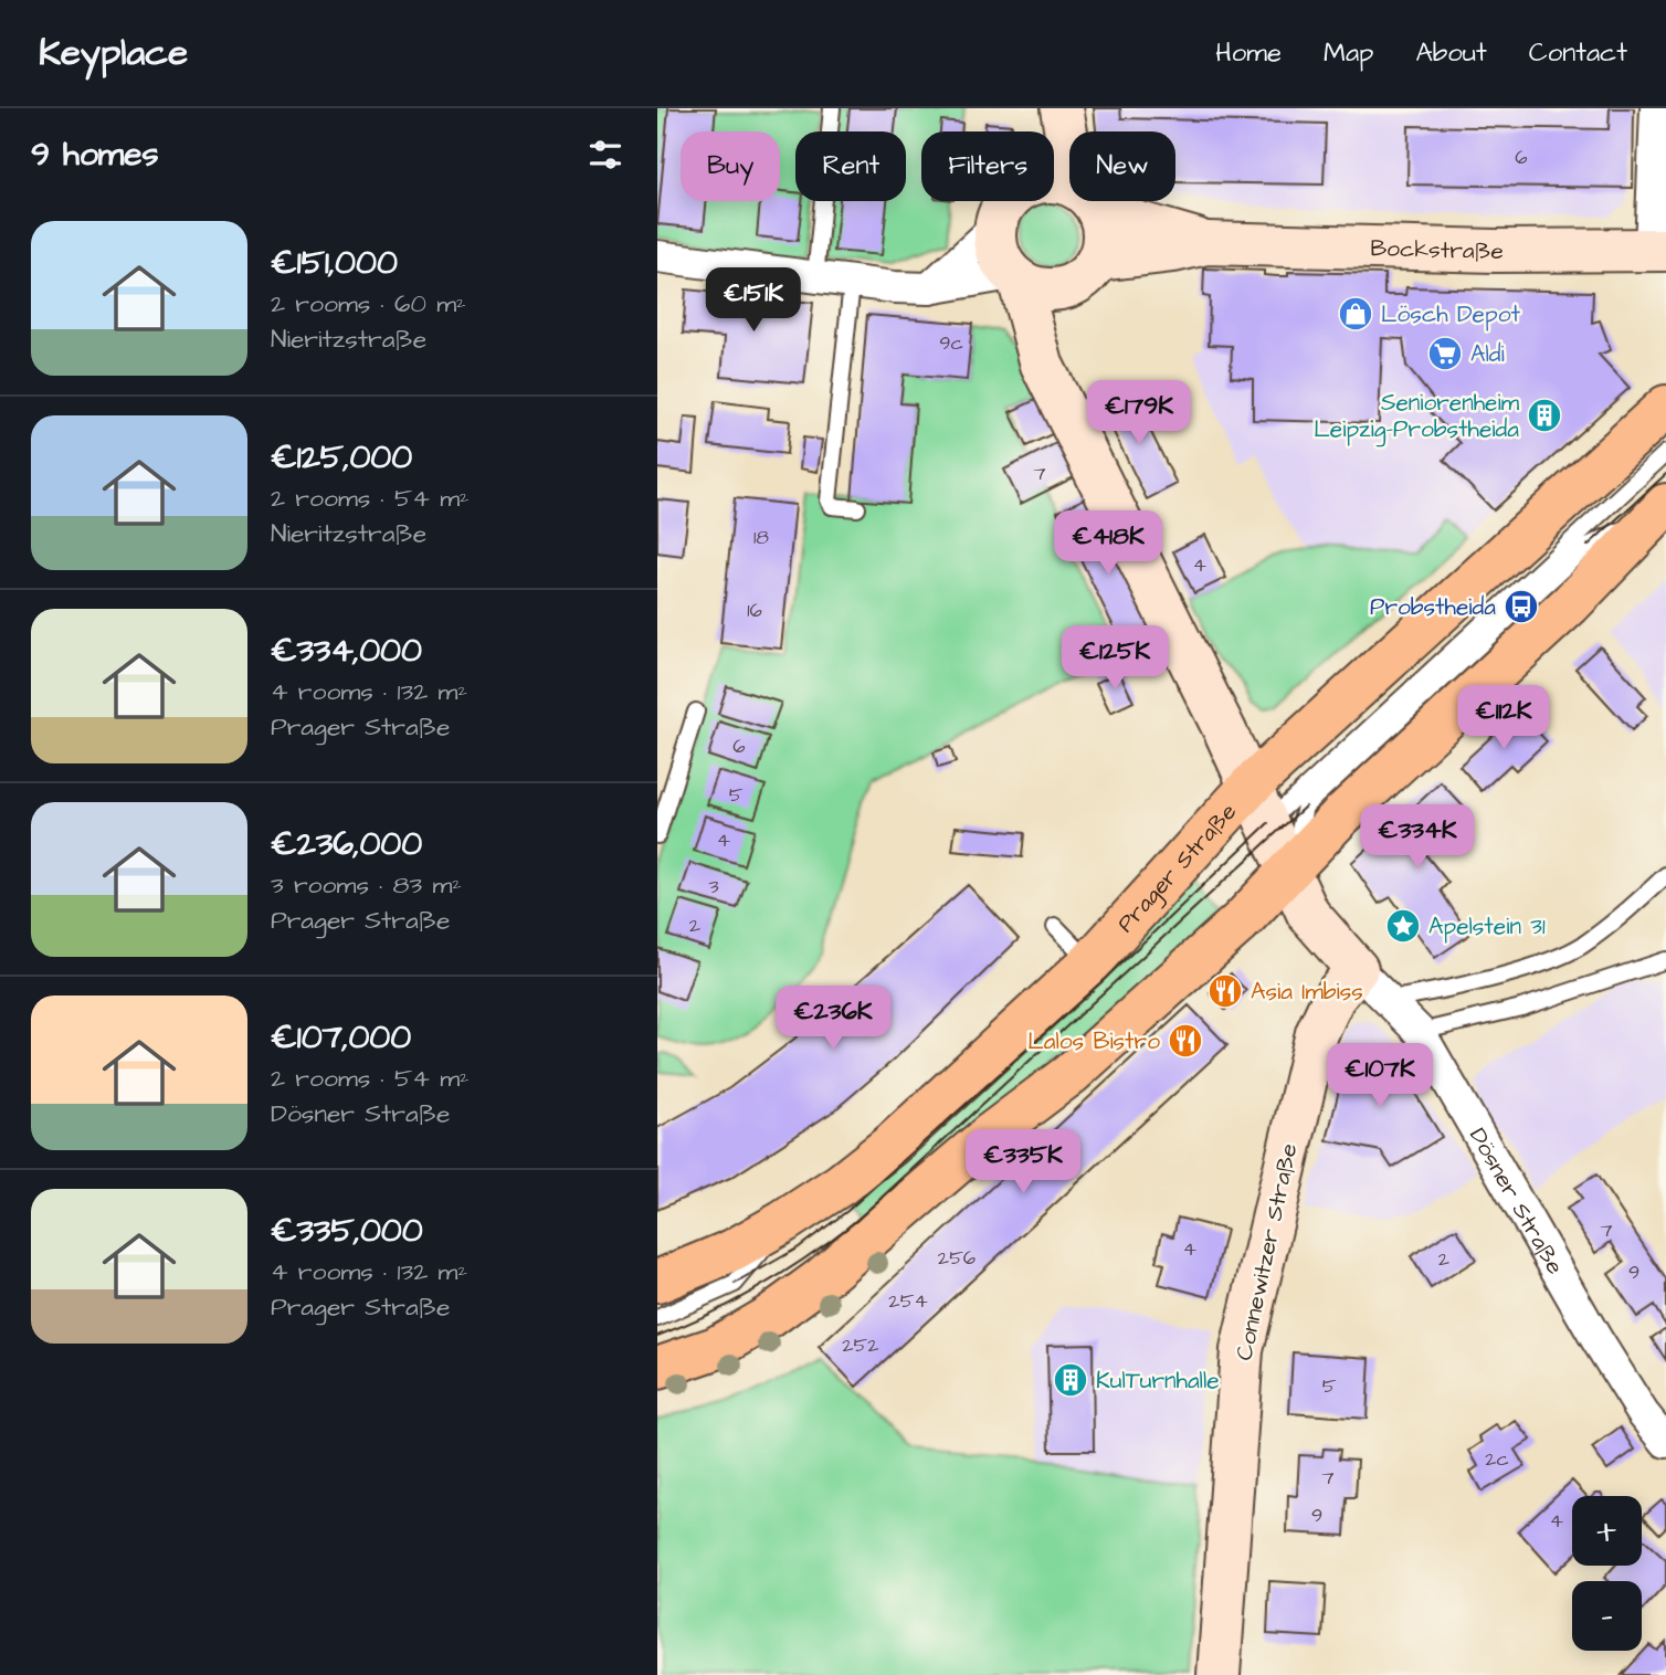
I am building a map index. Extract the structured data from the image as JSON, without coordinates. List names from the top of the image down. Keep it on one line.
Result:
{"streets":{"main road":["Prager Straße"],"street":["Bockstraße","Dösner Straße","Connewitzer Straße"]},"crossings":[["Dösner Straße","Connewitzer Straße"]],"places":{"shop":["Lösch Depot"],"supermarket":["Aldi"],"building":["Seniorenheim Leipzig-Probstheida","KulTurnhalle"],"bus stop":["Probstheida"],"place":["Apelstein 31"],"restaurant":["Asia Imbiss","Lalos Bistro"]},"house_numbers":["6","9c","7","18","4","16","6","5","4","3","2","7","4","256","2","9","254","252","5","2c","7","9","4"],"page":{"header":"Keyplace","nav":["Home","Map","About","Contact"],"heading":"9 homes","chip":["Buy","Rent","Filters","New"],"list":[{"name":"€151,000","note":"2 rooms · 60 m² · Nieritzstraße"},{"name":"€125,000","note":"2 rooms · 54 m² · Nieritzstraße"},{"name":"€334,000","note":"4 rooms · 132 m² · Prager Straße"},{"name":"€236,000","note":"3 rooms · 83 m² · Prager Straße"},{"name":"€107,000","note":"2 rooms · 54 m² · Dösner Straße"},{"name":"€335,000","note":"4 rooms · 132 m² · Prager Straße"}],"price":["€151K","€179K","€418K","€125K","€112K","€334K","€236K","€107K","€335K"],"map_buttons":["+","−"]}}
